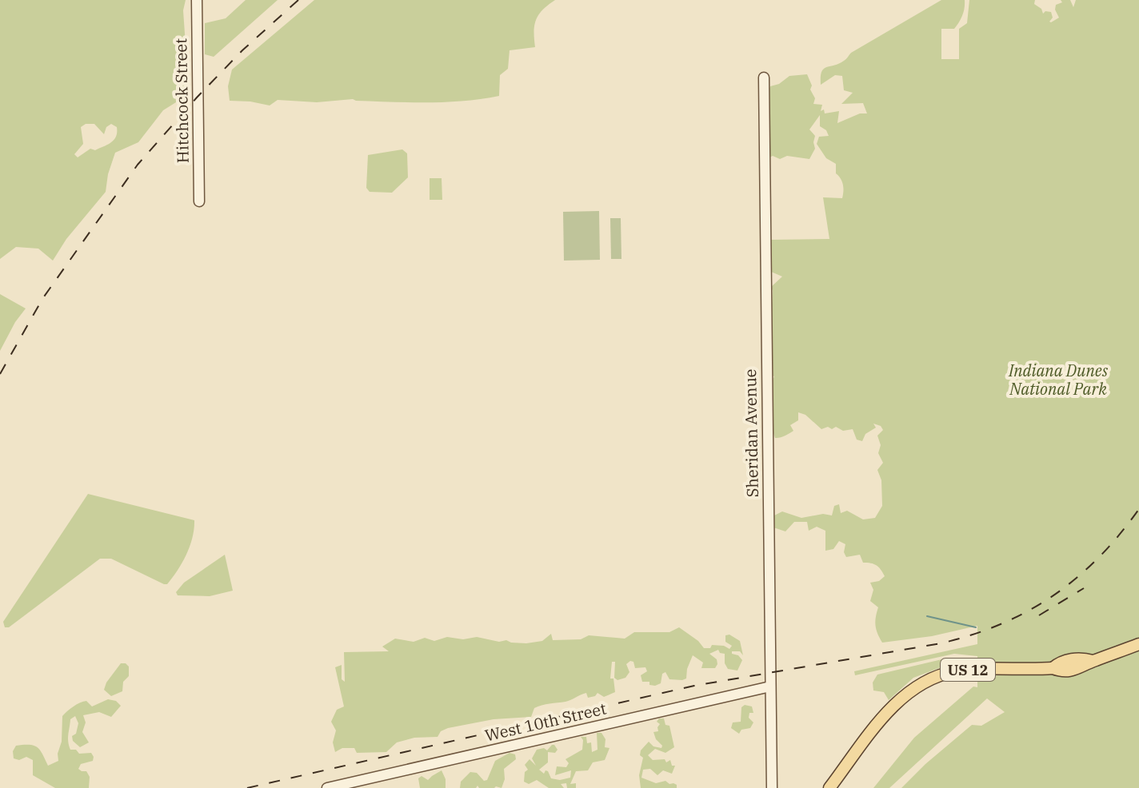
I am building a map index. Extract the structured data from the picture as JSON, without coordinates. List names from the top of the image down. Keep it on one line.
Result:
{"streets":{"main road":["US 12"],"street":["Hitchcock Street","Sheridan Avenue","West 10th Street"]},"crossings":[["Sheridan Avenue","West 10th Street"]],"parks":["Indiana Dunes National Park"]}
